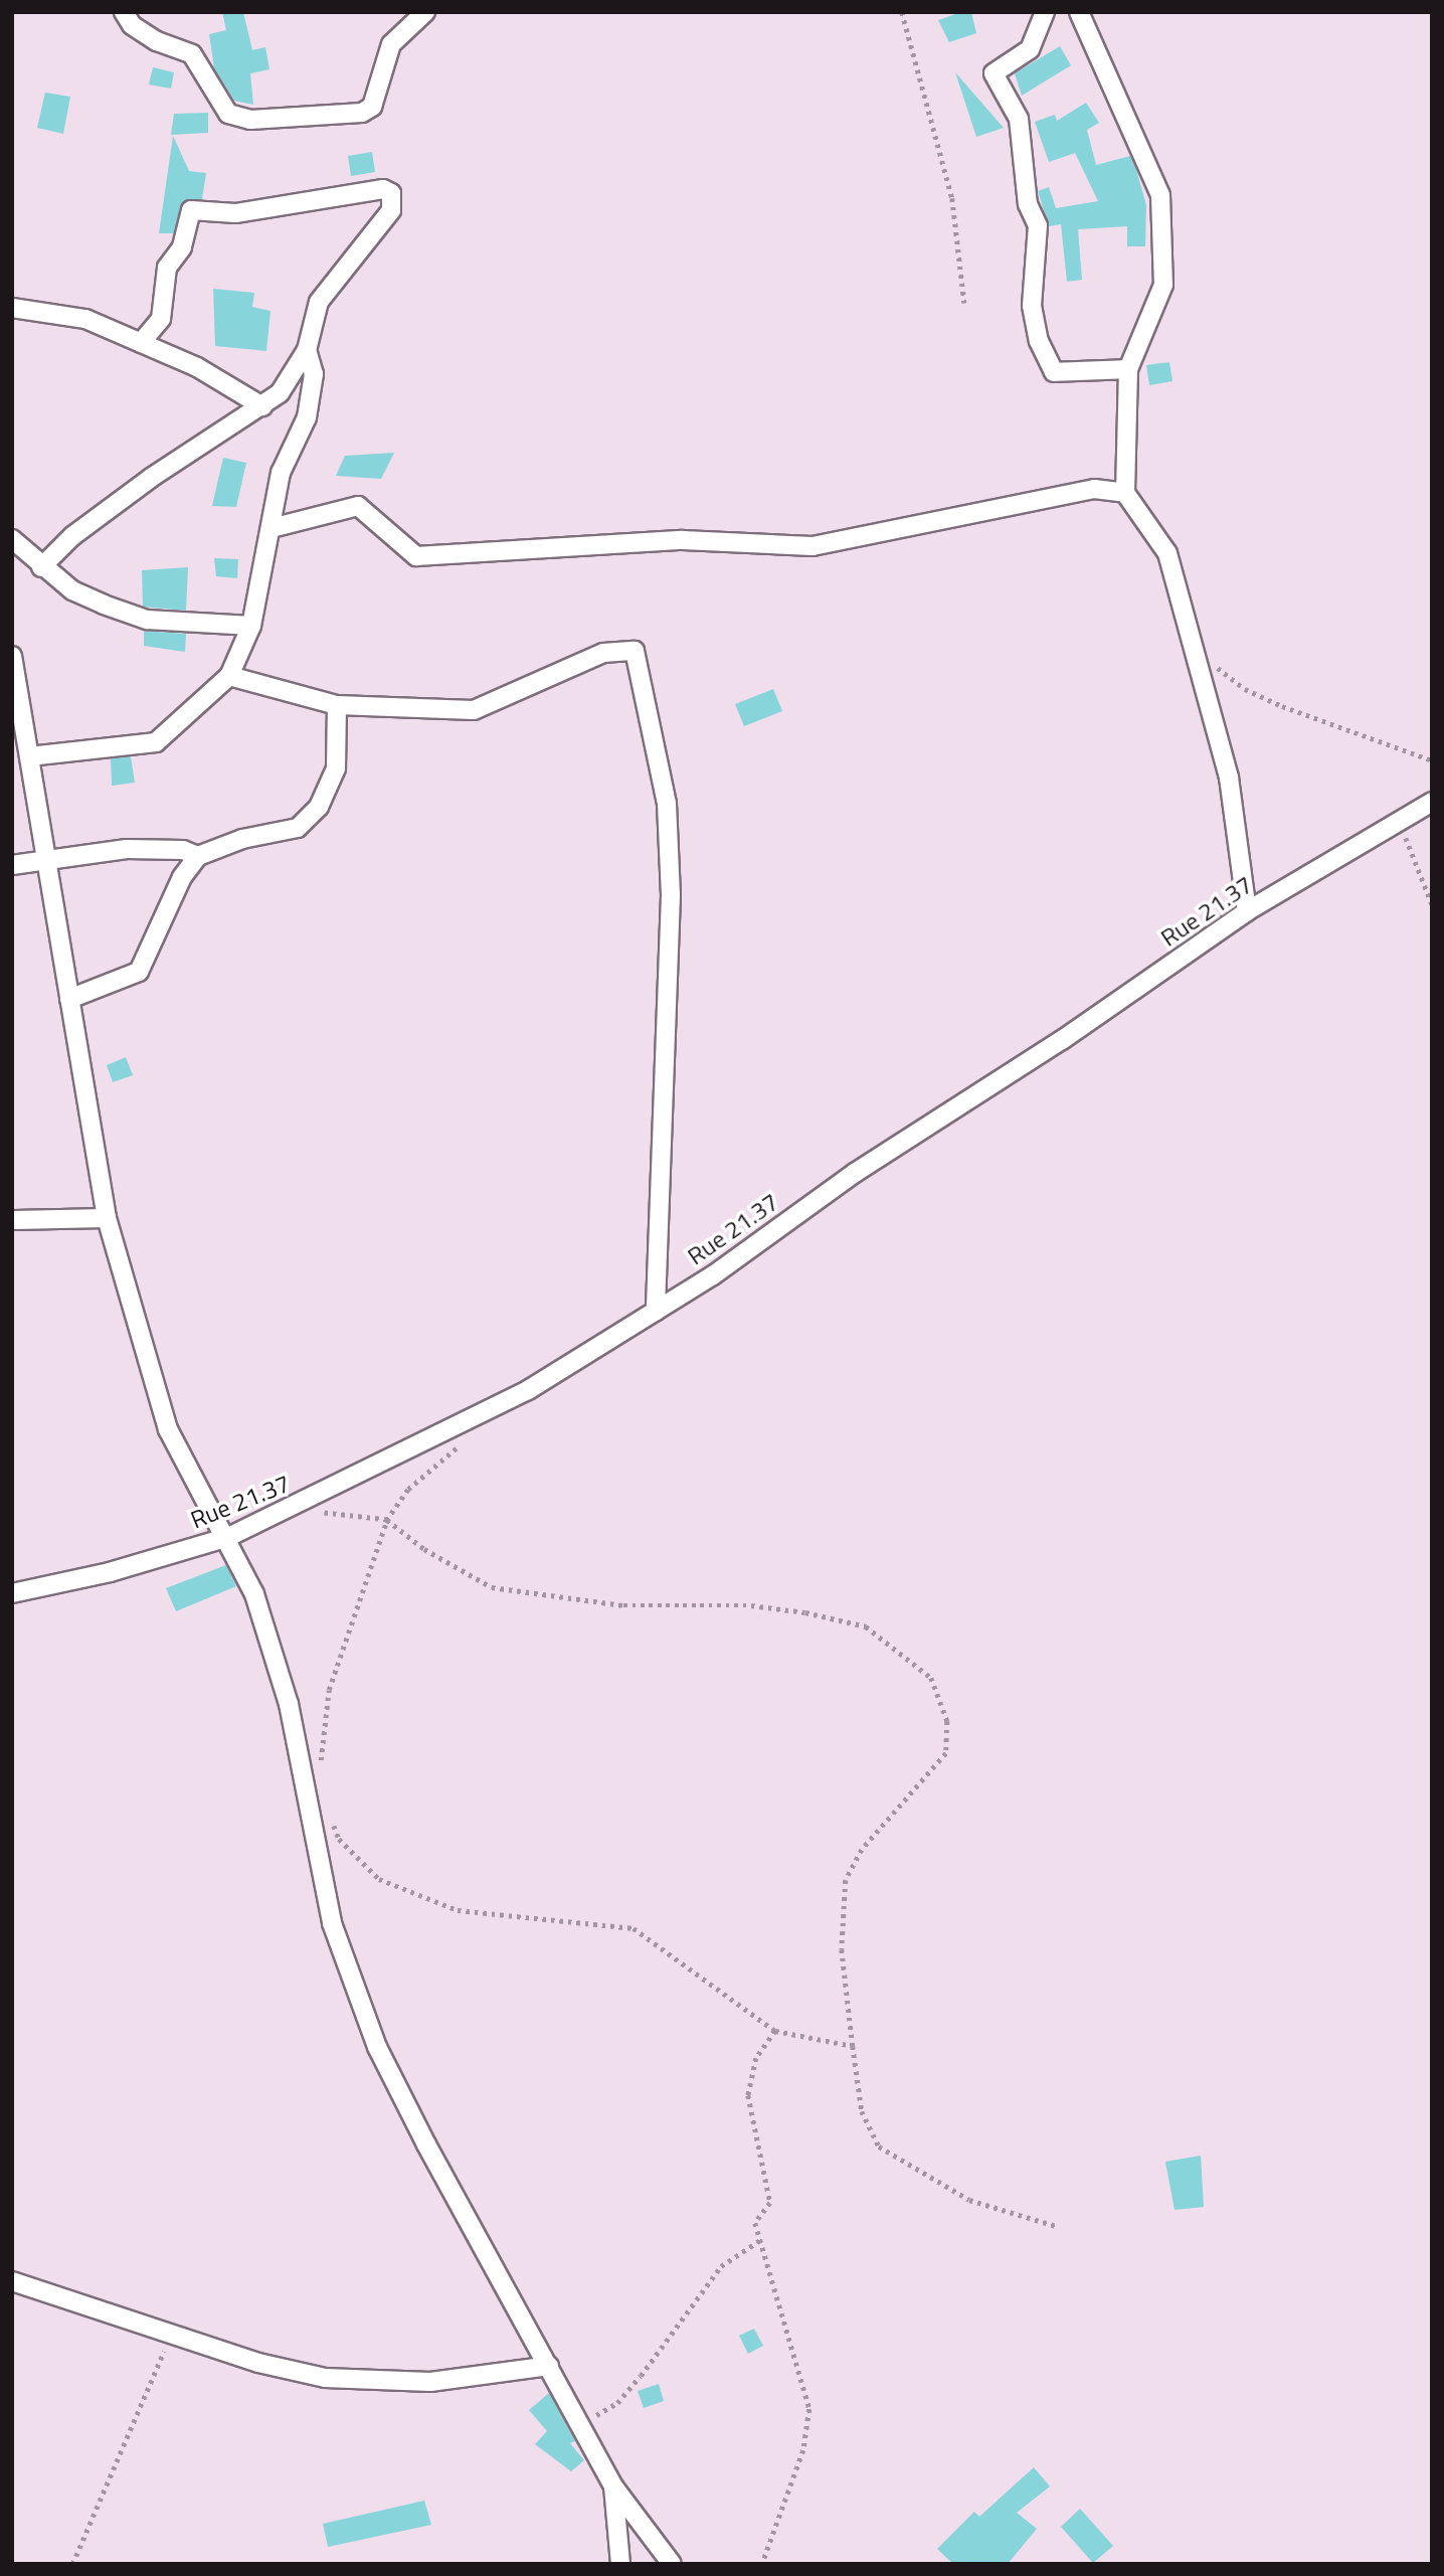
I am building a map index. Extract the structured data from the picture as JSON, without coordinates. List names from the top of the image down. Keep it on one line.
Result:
{"streets":{"street":["Rue 21.37"]}}
